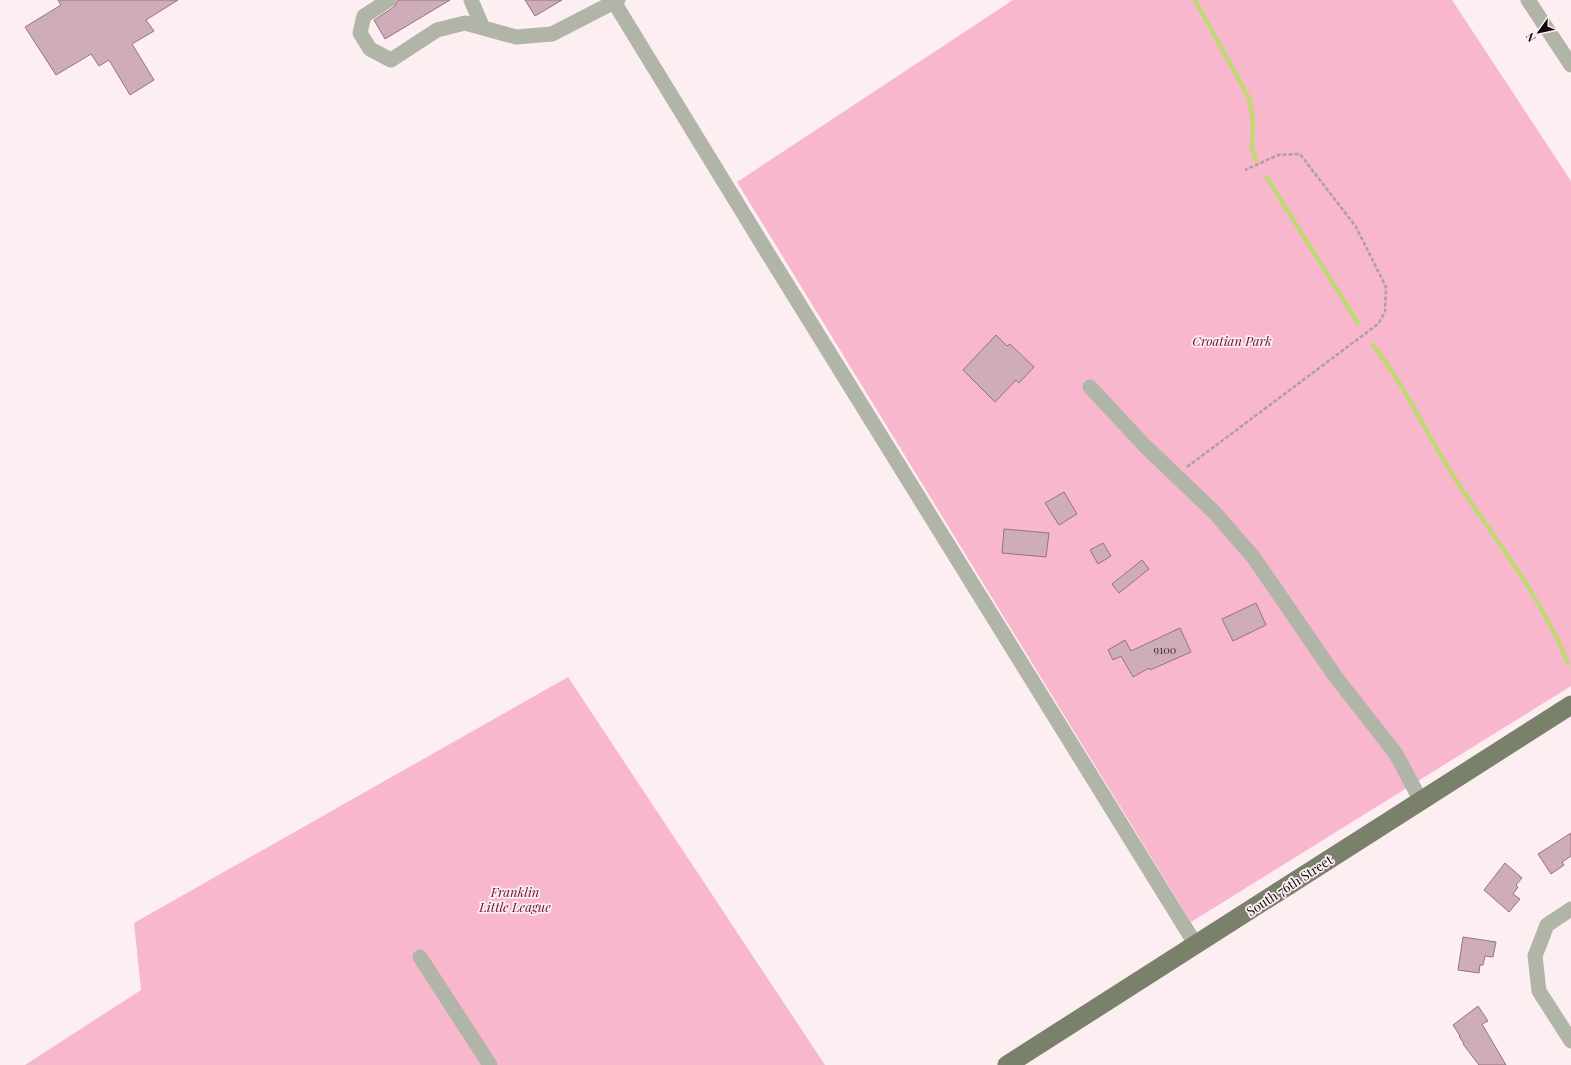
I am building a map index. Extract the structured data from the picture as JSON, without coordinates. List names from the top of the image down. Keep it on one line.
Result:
{"streets":{"main road":["South 76th Street"]},"parks":["Croatian Park","Franklin Little League"],"house_numbers":["9100"],"north":"bottom left"}
